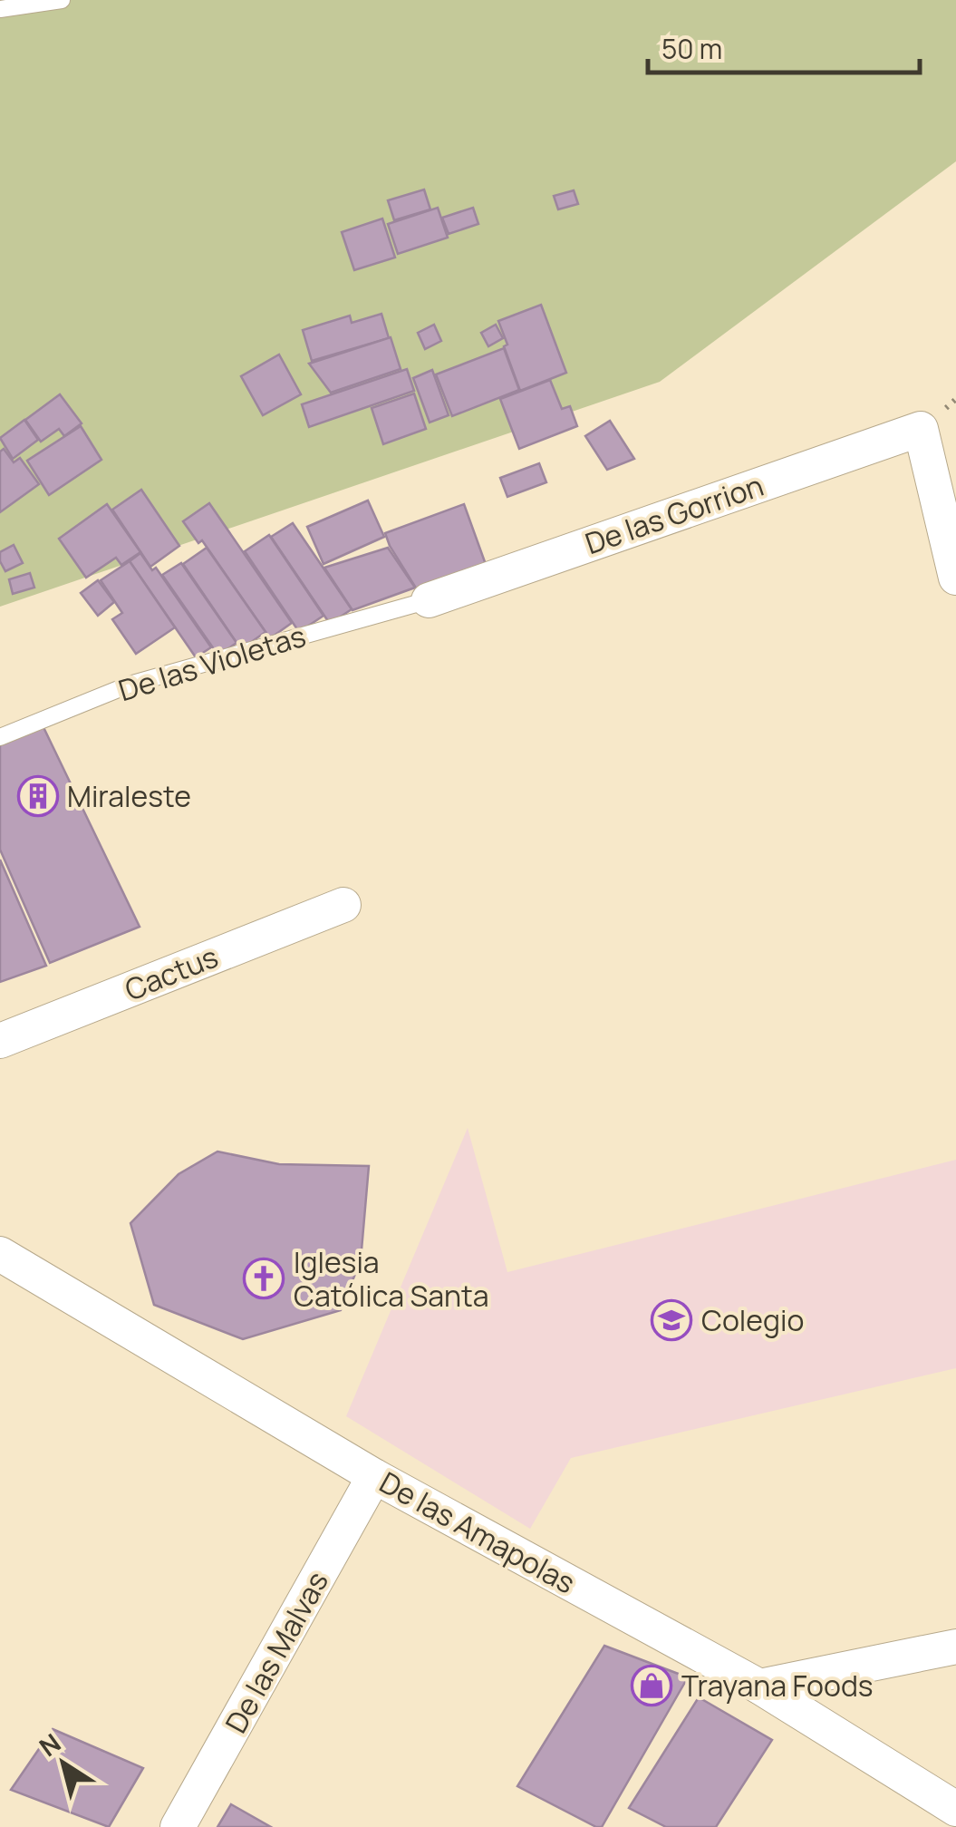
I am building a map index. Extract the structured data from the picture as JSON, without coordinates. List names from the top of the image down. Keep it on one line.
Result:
{"streets":{"street":["De las Gorrion","Cactus","De las Amapolas","De las Malvas"],"lane":["De las Violetas"]},"crossings":[["De las Gorrion","De las Violetas"],["De las Amapolas","De las Malvas"]],"places":{"building":["Miraleste"],"church":["Iglesia Católica Santa"],"school or university":["Colegio"],"shop":["Trayana Foods"]},"scale_bar":"50 m","north":"top left"}
